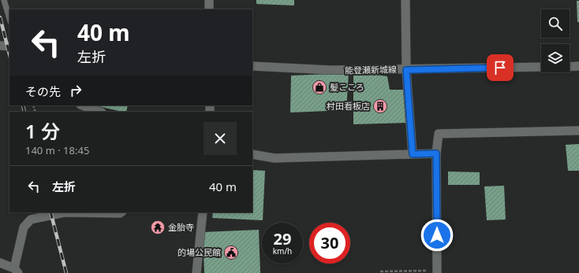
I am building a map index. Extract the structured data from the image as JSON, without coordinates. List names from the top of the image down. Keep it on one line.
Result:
{"streets":{"street":["能登瀬新城線"]},"places":{"shop":["髪こころ"],"building":["村田看板店"],"temple":["金胎寺"],"public building":["的場公民館"]},"page":{"turn":["40 m","左折"],"then":"その先","heading":["1 分","140 m · 18:45"],"list":[{"name":"左折","value":"40 m"}],"speed":"29 km/h","limit":"30"}}
